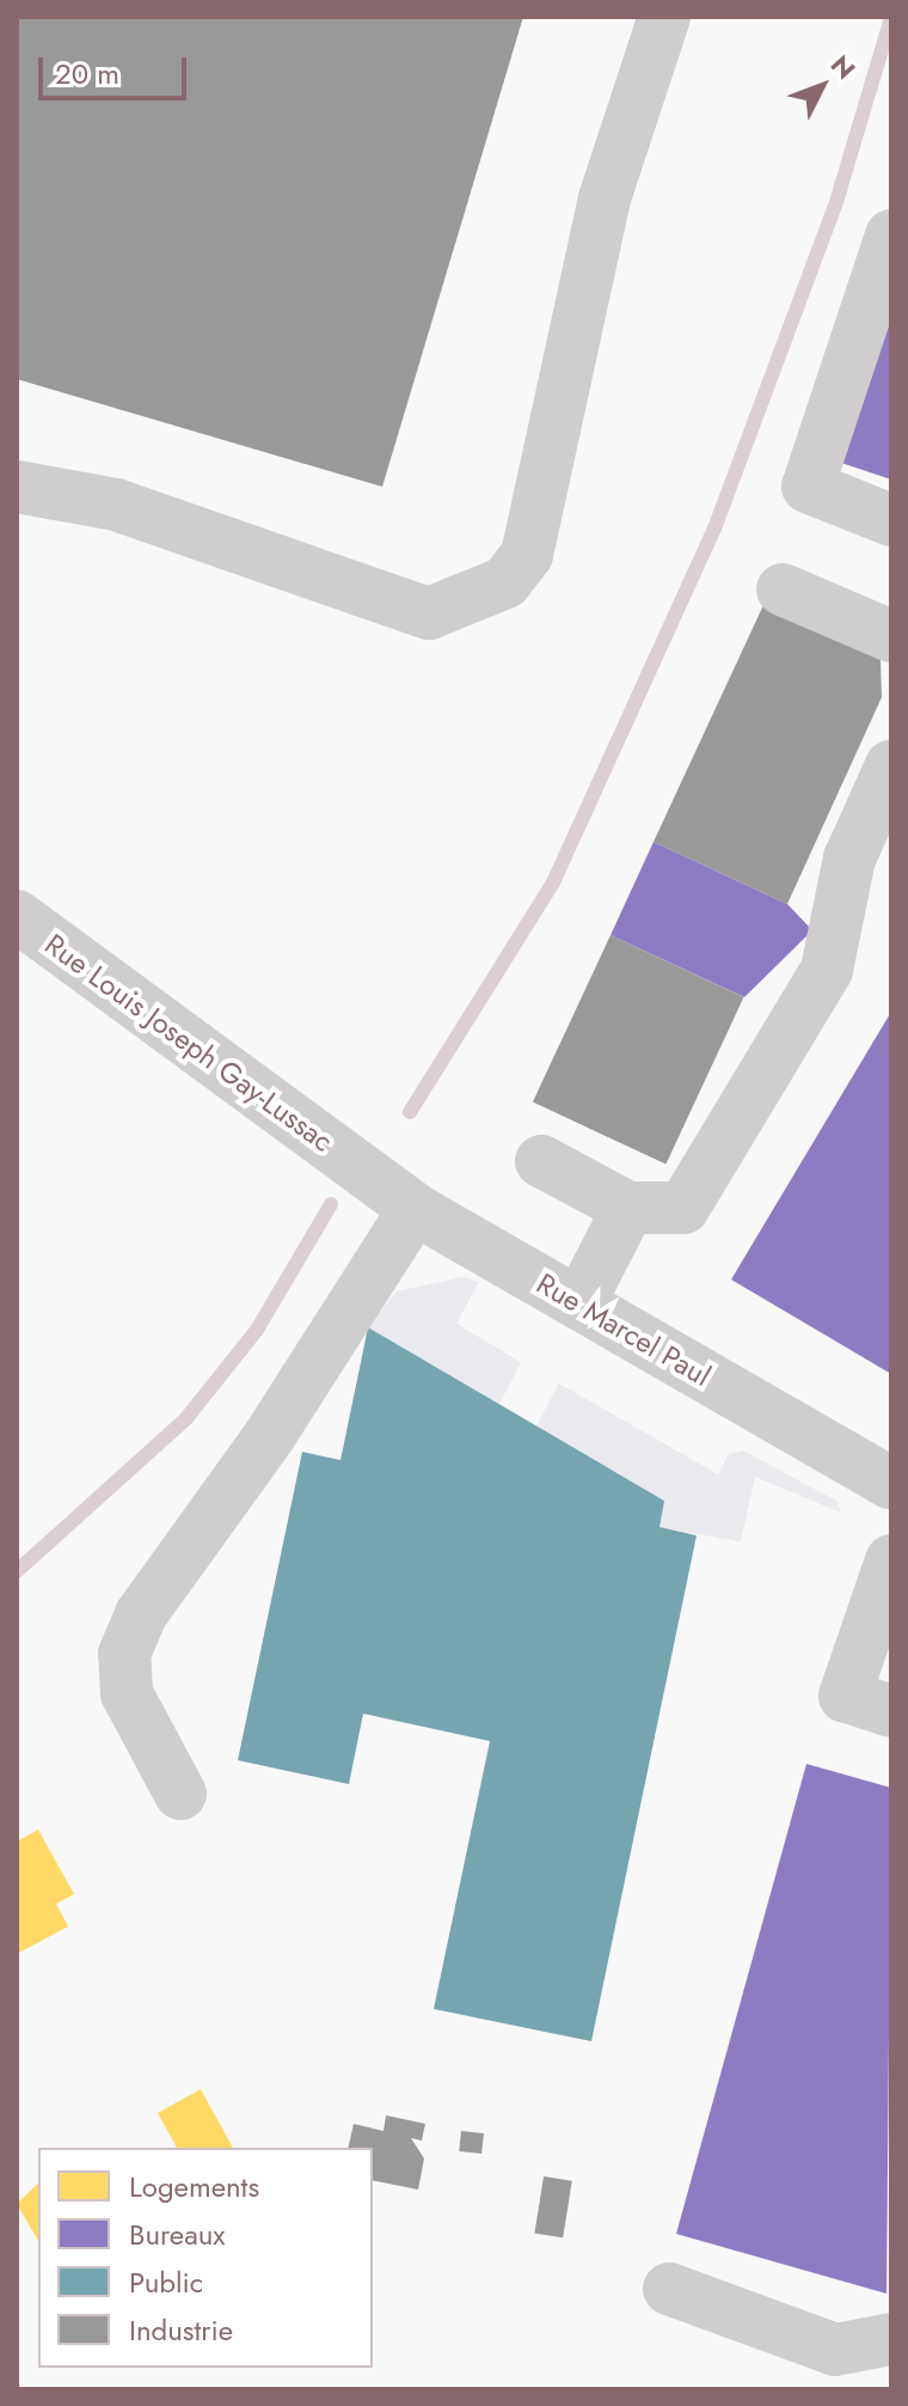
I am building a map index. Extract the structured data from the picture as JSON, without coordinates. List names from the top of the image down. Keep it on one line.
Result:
{"streets":{"street":["Rue Louis Joseph Gay-Lussac","Rue Marcel Paul"]},"crossings":[["Rue Louis Joseph Gay-Lussac","Rue Marcel Paul"]],"legend":["Logements","Bureaux","Public","Industrie"],"scale_bar":"20 m","north":"top right"}
